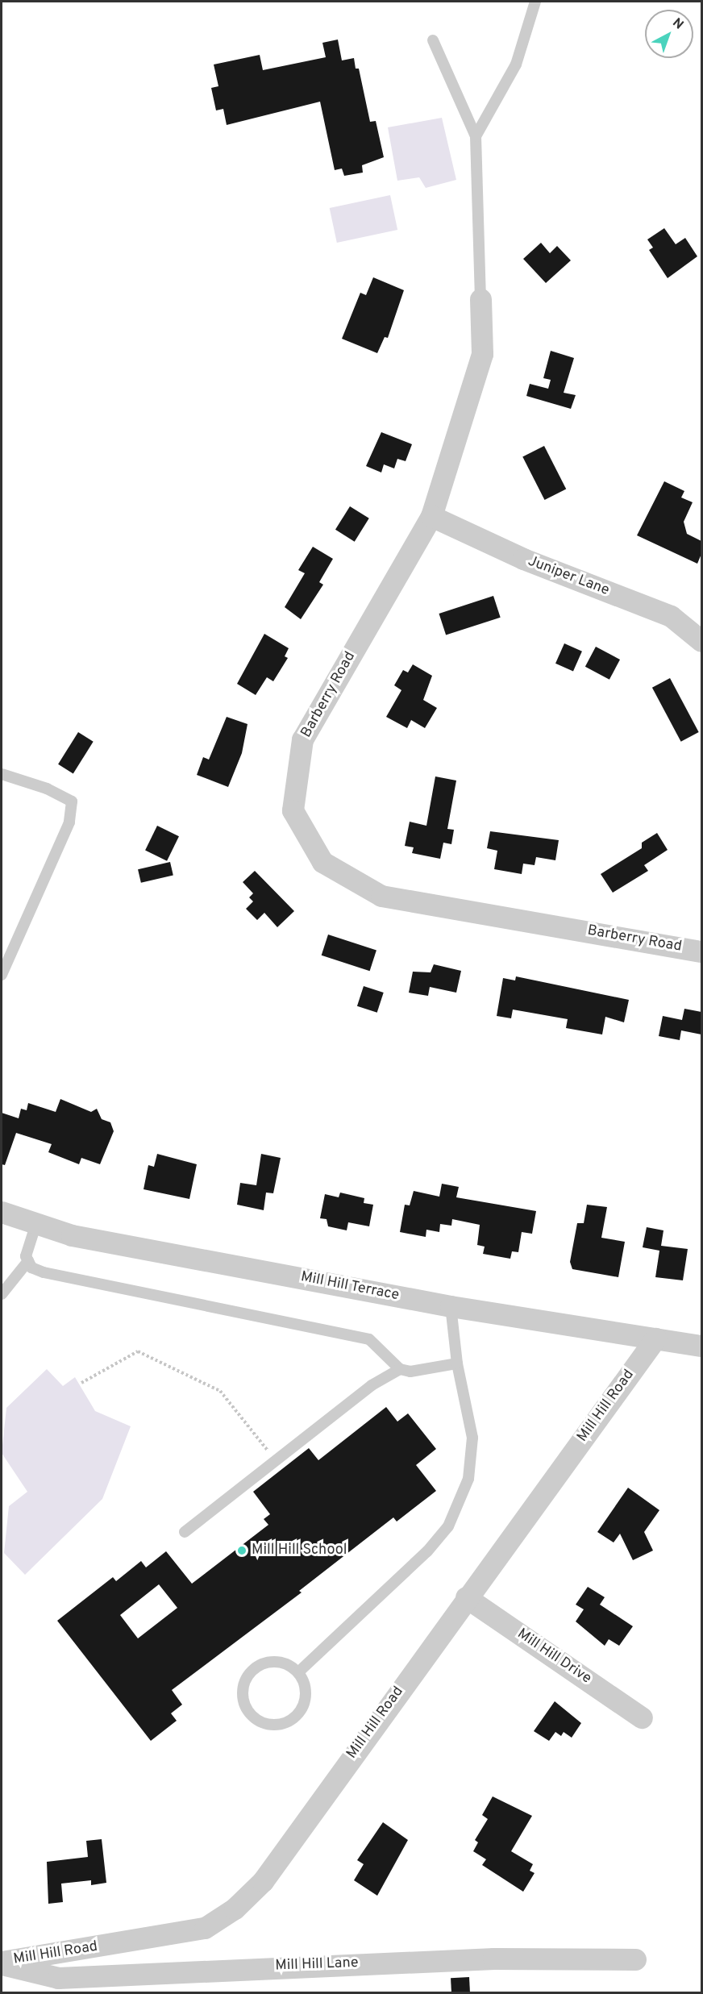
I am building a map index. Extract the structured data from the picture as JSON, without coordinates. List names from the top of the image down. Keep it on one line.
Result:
{"streets":{"street":["Juniper Lane","Barberry Road","Mill Hill Terrace","Mill Hill Road","Mill Hill Drive","Mill Hill Lane"]},"crossings":[["Juniper Lane","Barberry Road"],["Mill Hill Terrace","Mill Hill Road"],["Mill Hill Road","Mill Hill Drive"],["Mill Hill Road","Mill Hill Lane"]],"places":["Mill Hill School"],"north":"top right"}
